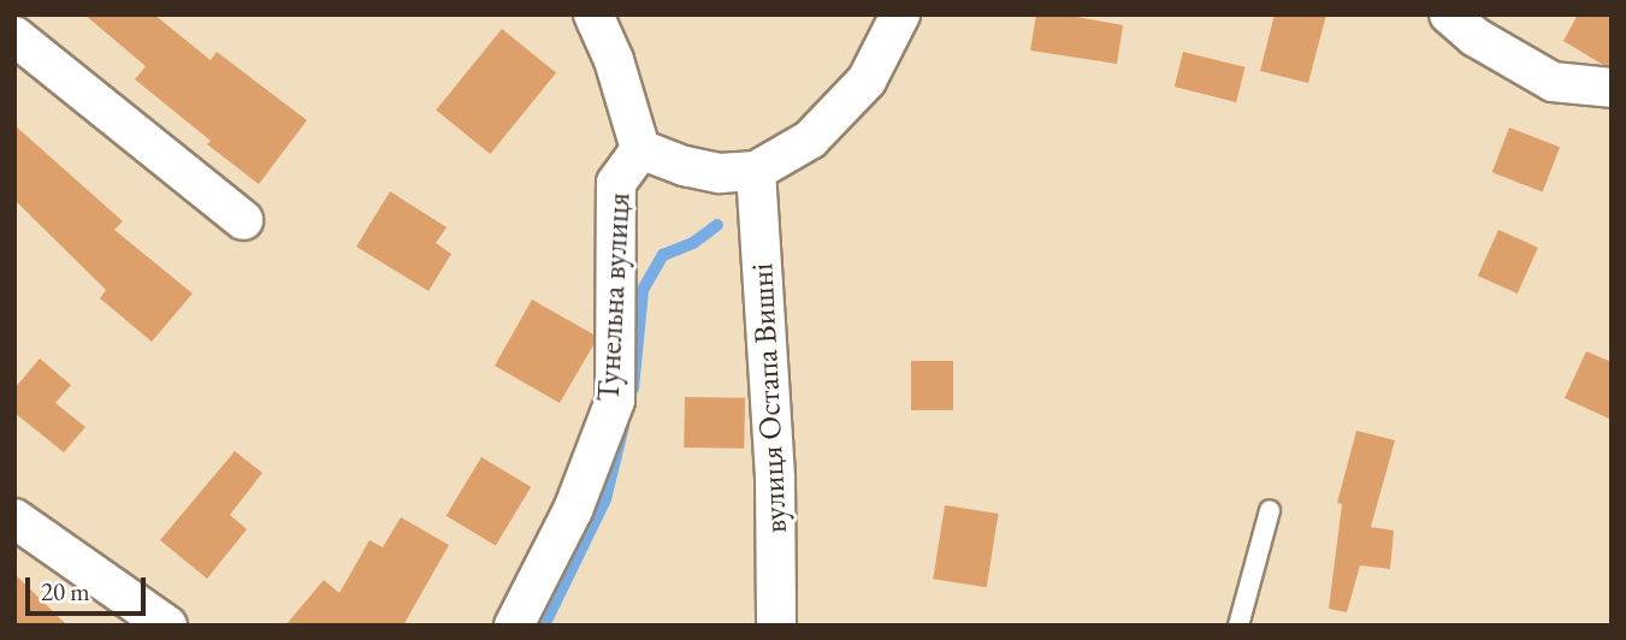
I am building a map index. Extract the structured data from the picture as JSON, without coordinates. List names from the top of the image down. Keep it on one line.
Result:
{"streets":{"street":["Тунельна вулиця","вулиця Остапа Вишні"]},"scale_bar":"20 m"}
